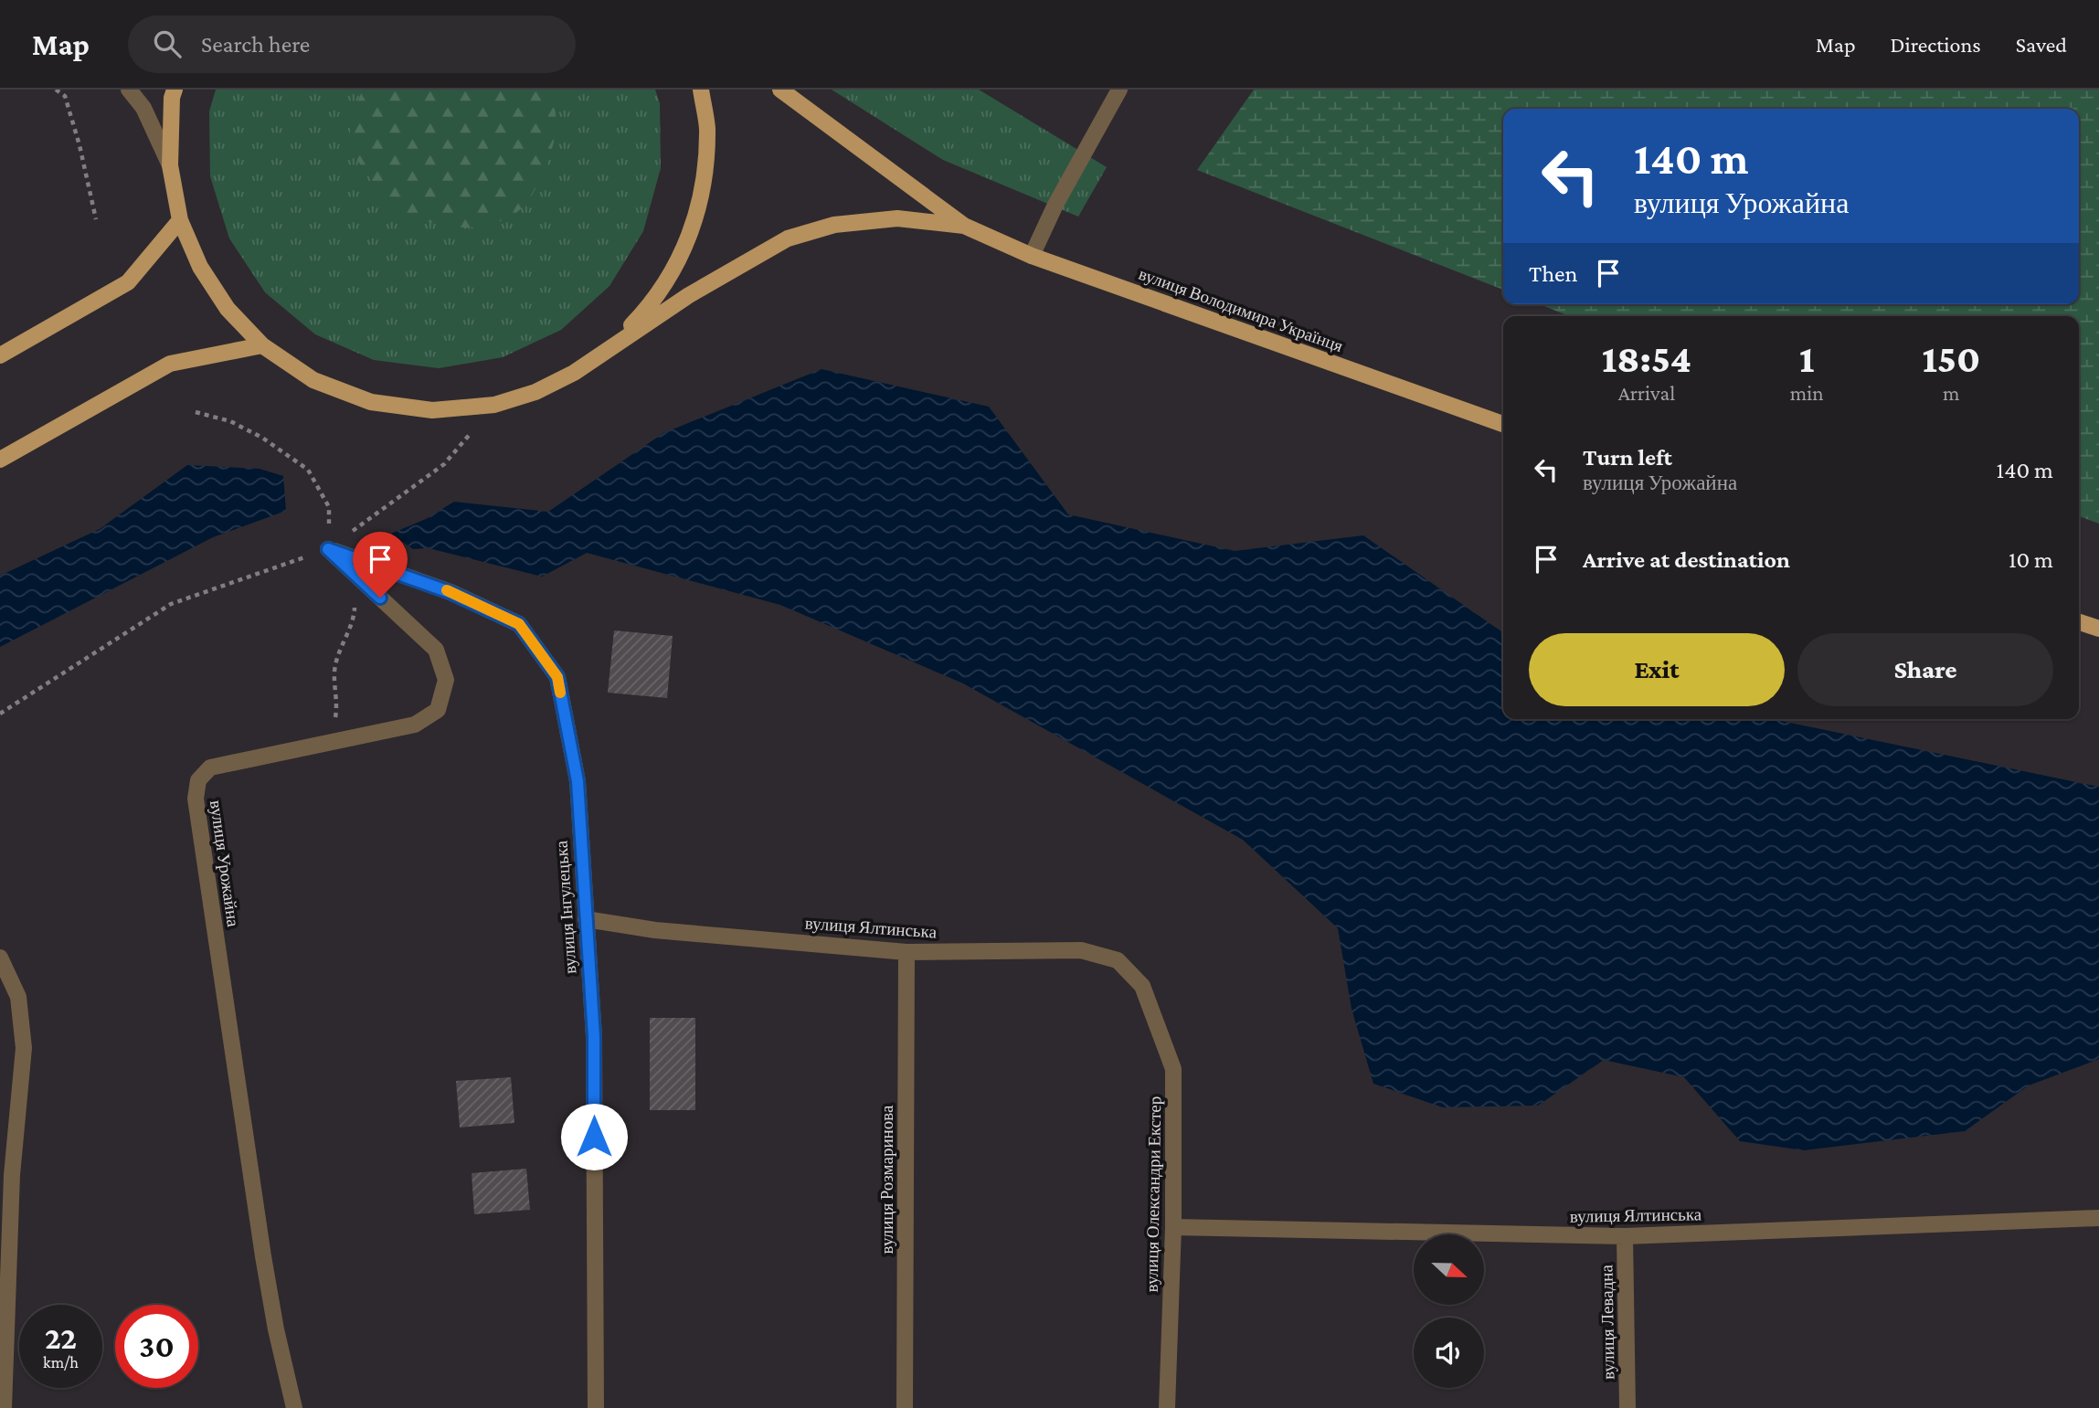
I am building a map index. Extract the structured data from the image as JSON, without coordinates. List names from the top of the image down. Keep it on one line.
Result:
{"streets":{"main road":["вулиця Володимира Українця"],"street":["вулиця Урожайна","вулиця Інгулецька","вулиця Ялтинська","вулиця Розмаринова","вулиця Олександри Екстер","вулиця Левадна"]},"crossings":[["вулиця Урожайна","вулиця Інгулецька"],["вулиця Інгулецька","вулиця Ялтинська"],["вулиця Ялтинська","вулиця Розмаринова"],["вулиця Ялтинська","вулиця Олександри Екстер"],["вулиця Ялтинська","вулиця Левадна"]],"north":"right","page":{"header":"Map","search":"Search here","nav":["Map","Directions","Saved"],"turn":["140 m","вулиця Урожайна"],"then":"Then","eta":["18:54","Arrival","1","min","150","m"],"list":[{"name":"Turn left","note":"вулиця Урожайна","value":"140 m"},{"name":"Arrive at destination","value":"10 m"}],"buttons":["Exit","Share"],"speed":"22 km/h","limit":"30"}}
